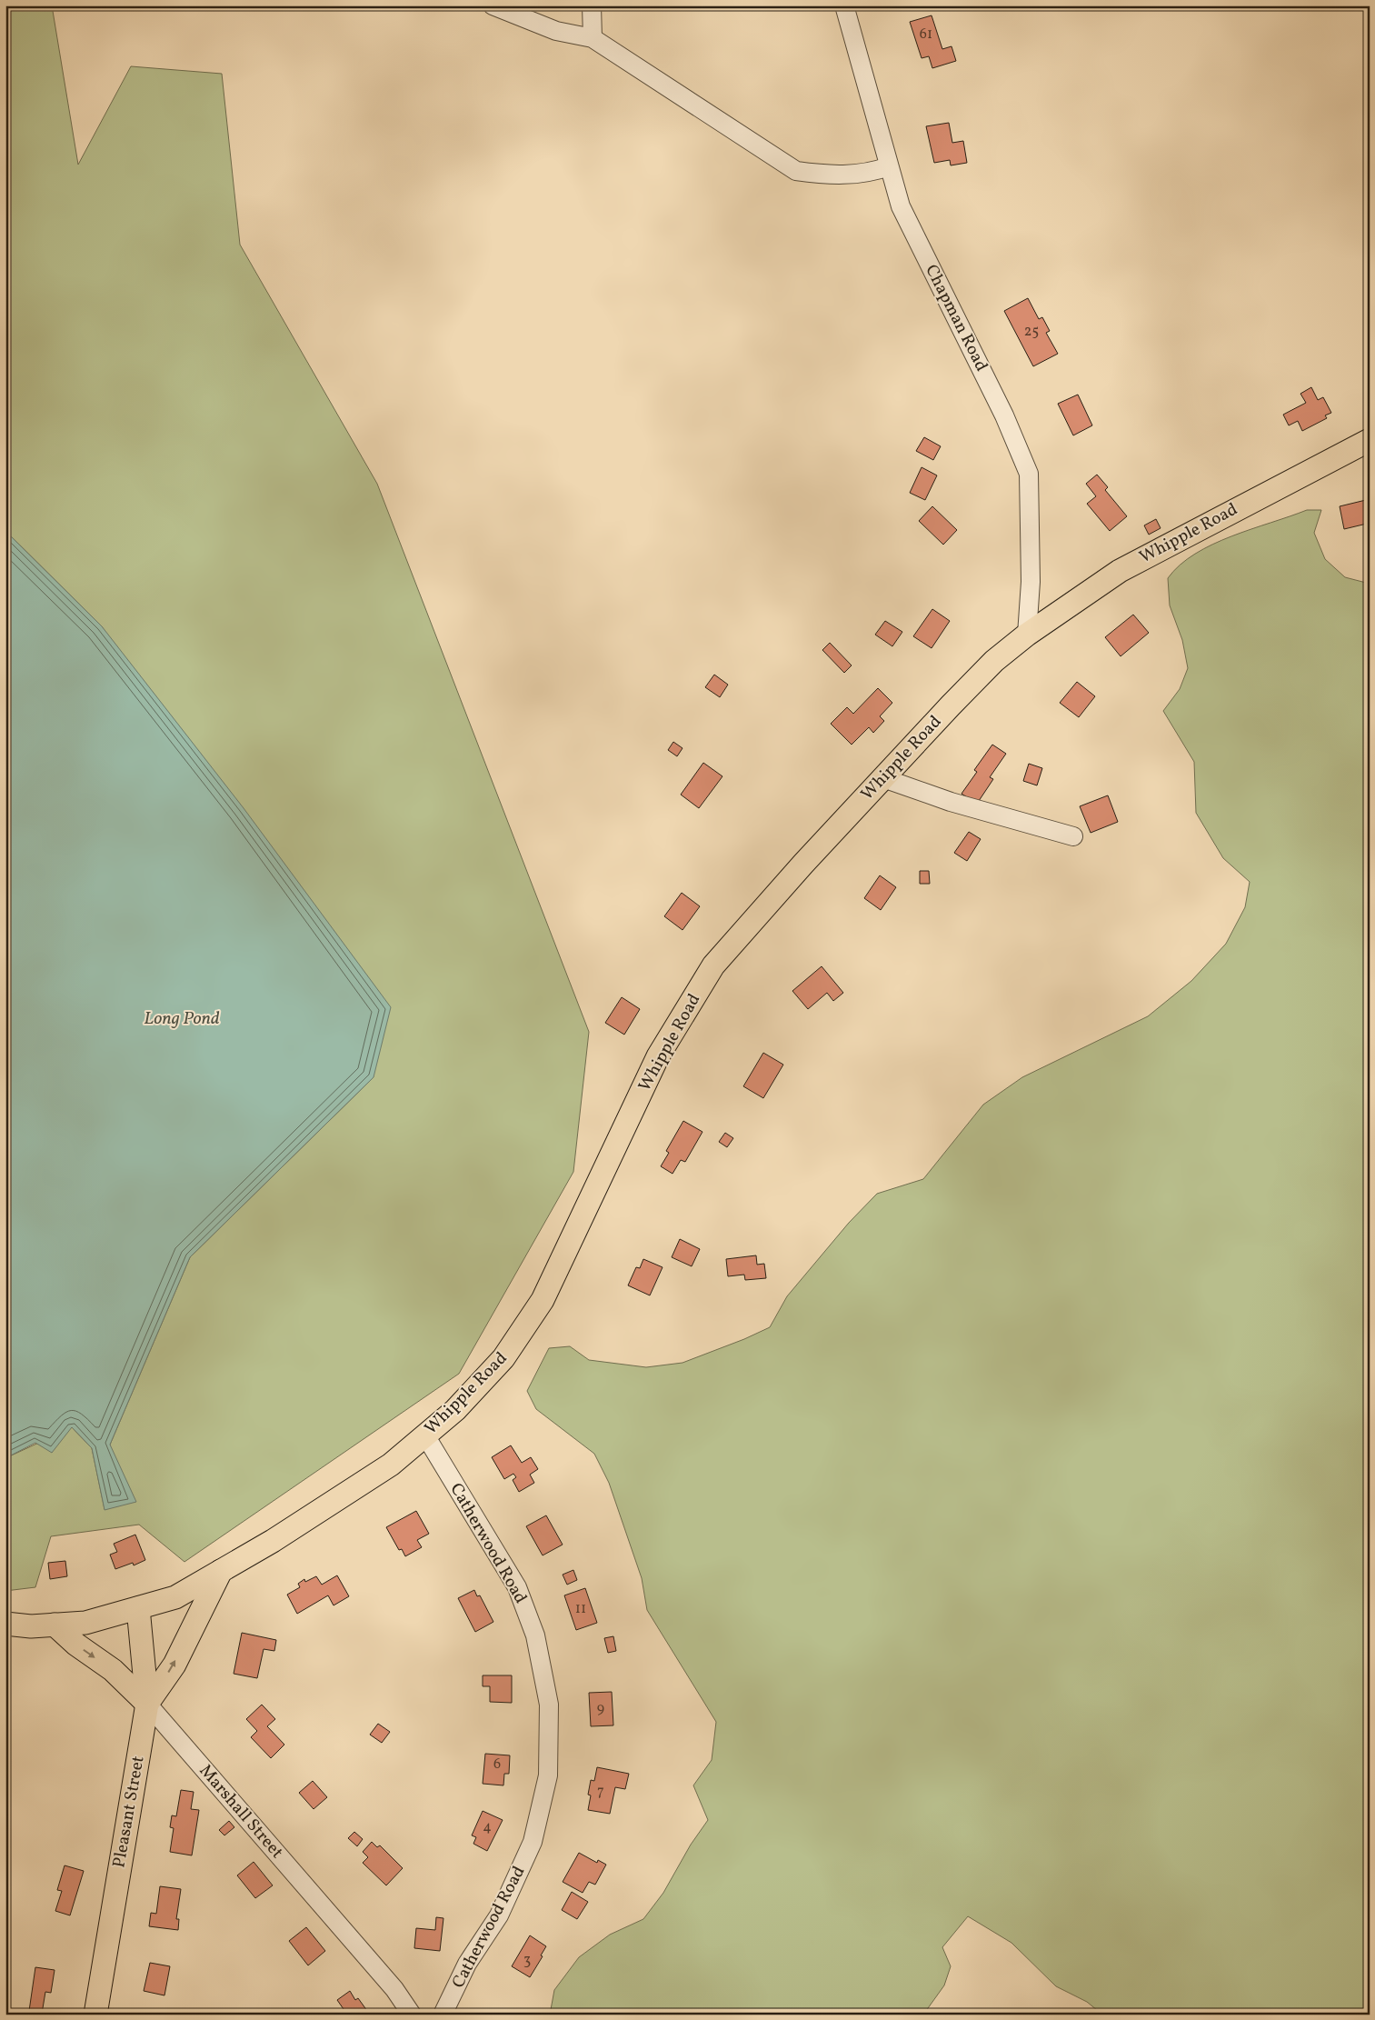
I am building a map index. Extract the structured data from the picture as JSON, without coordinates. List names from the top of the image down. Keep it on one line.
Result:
{"streets":{"main road":["Whipple Road","Pleasant Street","Marshall Street"],"street":["Chapman Road","Catherwood Road"]},"crossings":[["Chapman Road","Whipple Road"],["Whipple Road","Catherwood Road"],["Whipple Road","Pleasant Street"],["Whipple Road","Marshall Street"],["Pleasant Street","Marshall Street"]],"water":["Long Pond"],"house_numbers":["61","25","11","9","6","7","4","3"]}
